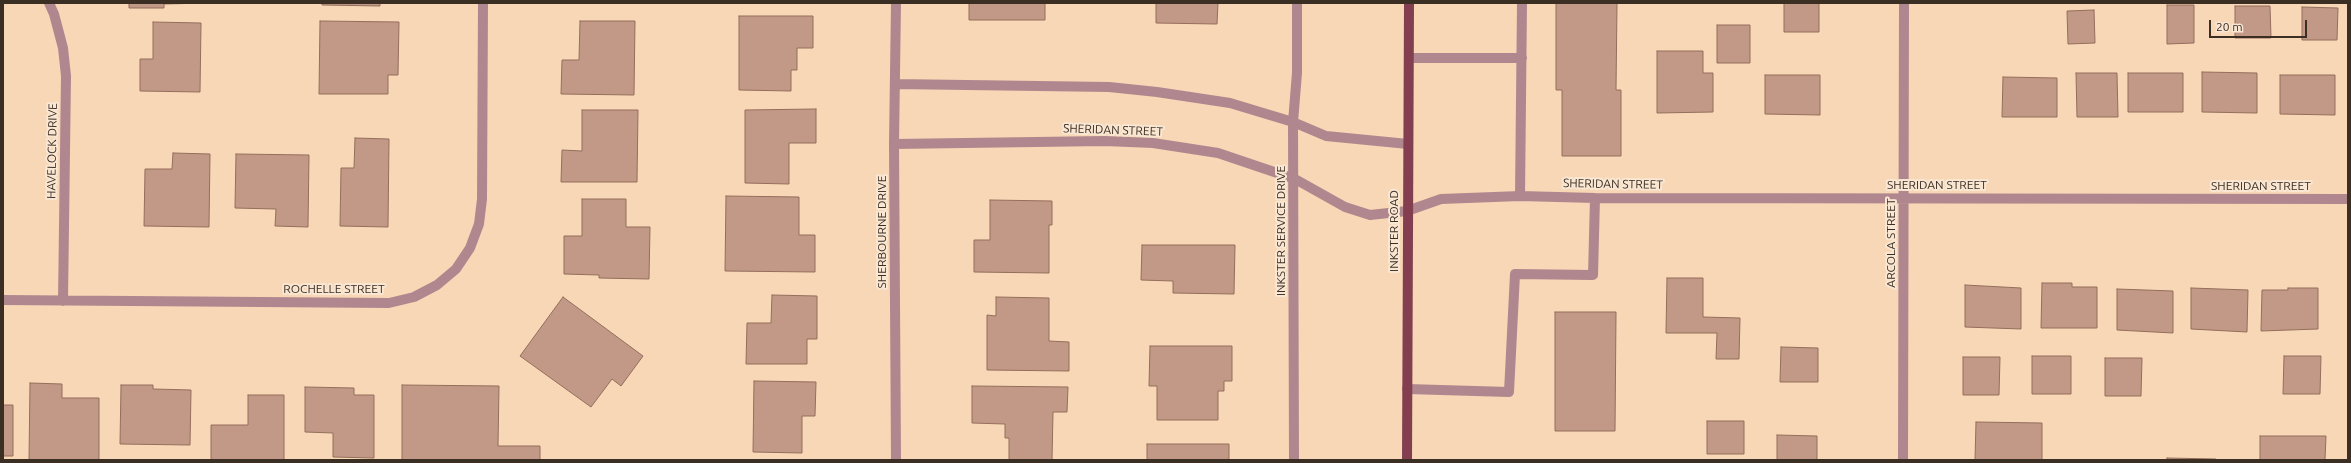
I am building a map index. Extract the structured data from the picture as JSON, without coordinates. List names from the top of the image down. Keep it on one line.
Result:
{"streets":{"main road":["INKSTER ROAD"],"street":["SHERIDAN STREET","HAVELOCK DRIVE","INKSTER SERVICE DRIVE","SHERBOURNE DRIVE","ARCOLA STREET","ROCHELLE STREET"]},"crossings":[["SHERIDAN STREET","INKSTER SERVICE DRIVE"],["SHERIDAN STREET","INKSTER ROAD"],["SHERIDAN STREET","SHERBOURNE DRIVE"],["SHERIDAN STREET","ARCOLA STREET"],["HAVELOCK DRIVE","ROCHELLE STREET"]],"scale_bar":"20 m"}
